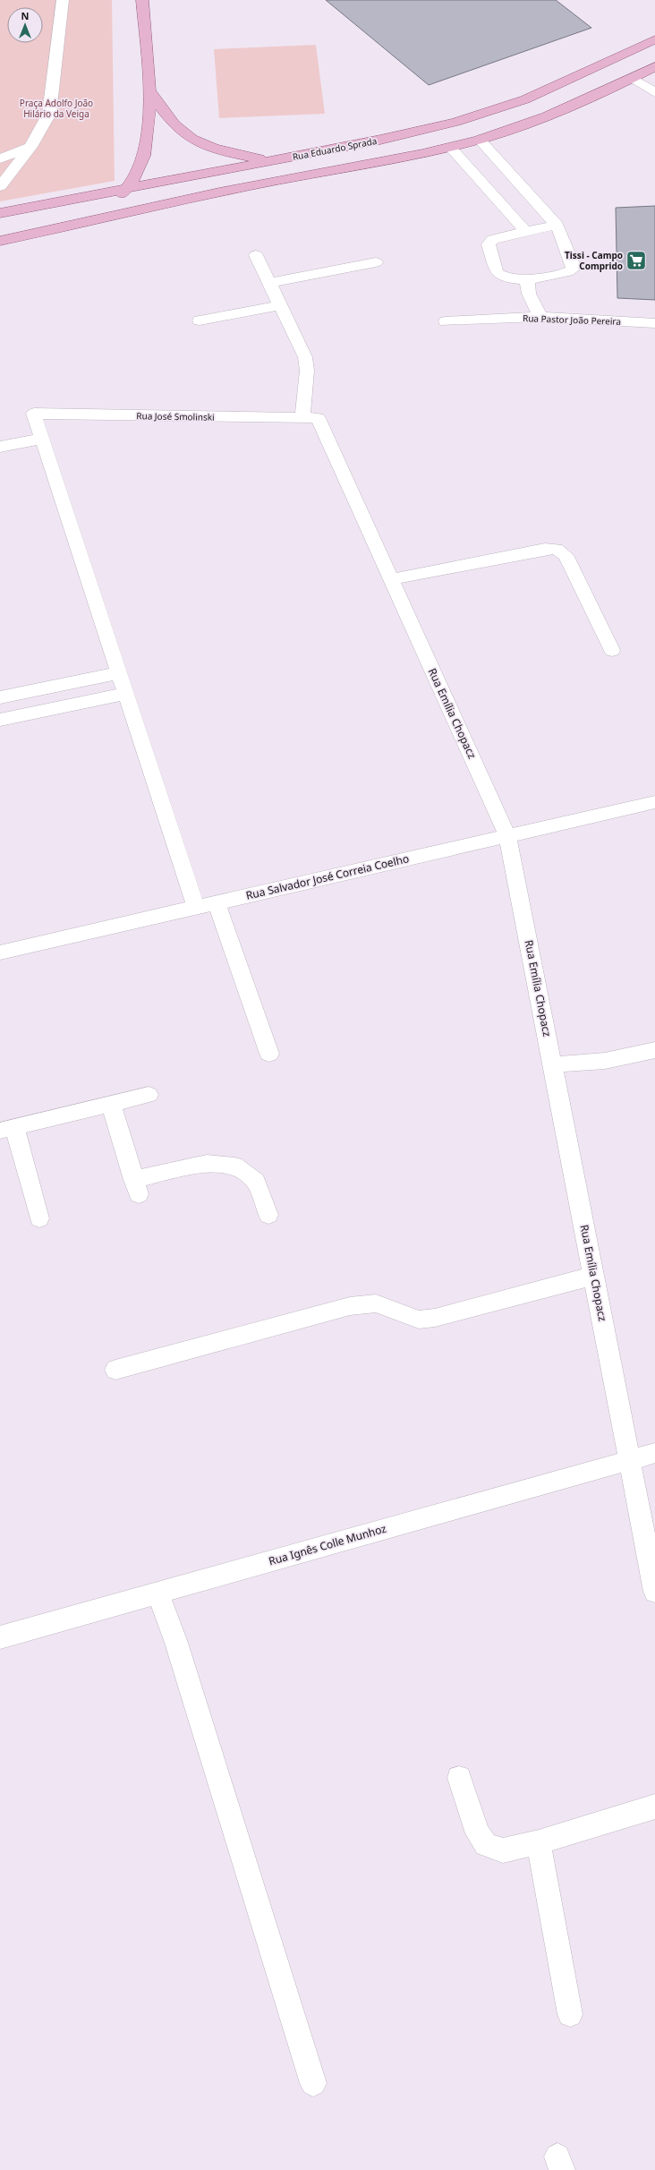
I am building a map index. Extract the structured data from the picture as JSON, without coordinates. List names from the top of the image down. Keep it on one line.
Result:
{"streets":{"main road":["Rua Eduardo Sprada"],"street":["Rua Pastor João Pereira","Rua José Smolinski","Rua Emília Chopacz","Rua Salvador José Correia Coelho","Rua Ignês Colle Munhoz"]},"crossings":[["Rua José Smolinski","Rua Emília Chopacz"],["Rua Emília Chopacz","Rua Salvador José Correia Coelho"],["Rua Emília Chopacz","Rua Ignês Colle Munhoz"]],"parks":["Praça Adolfo João Hilário da Veiga"],"places":{"supermarket":["Tissi - Campo Comprido"]},"north":"top"}
